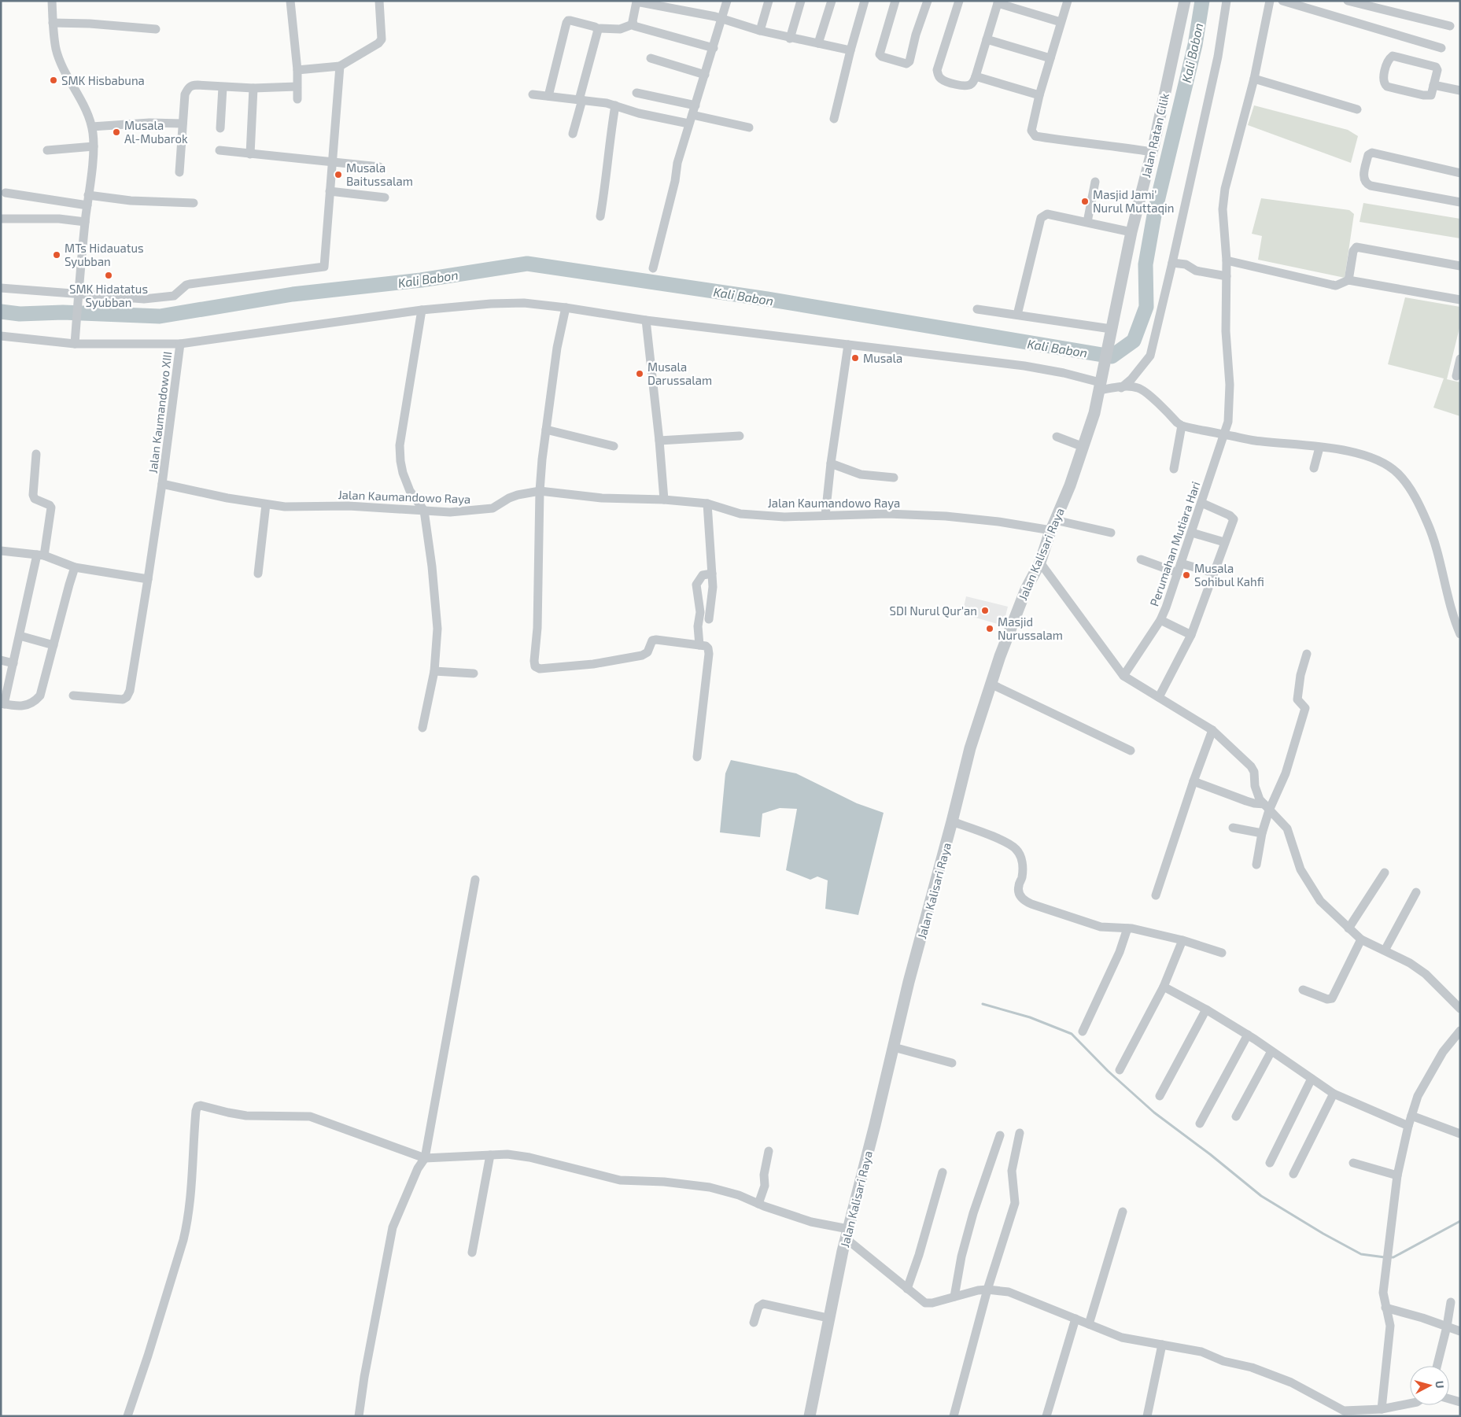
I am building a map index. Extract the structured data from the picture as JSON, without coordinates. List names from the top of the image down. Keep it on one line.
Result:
{"streets":{"street":["Jalan Ratan Cilik","Jalan Kaumandowo XIII","Jalan Kaumandowo Raya","Perumahan Mutiara Hari","Jalan Kalisari Raya"]},"crossings":[["Jalan Ratan Cilik","Jalan Kalisari Raya"],["Jalan Kaumandowo XIII","Jalan Kaumandowo Raya"],["Jalan Kaumandowo Raya","Jalan Kalisari Raya"]],"water":["Kali Babon"],"places":["SMK Hisbabuna","Musala Al-Mubarok","Musala Baitussalam","Masjid Jami' Nurul Muttaqin","MTs Hidauatus Syubban","SMK Hidatatus Syubban","Musala","Musala Darussalam","Musala Sohibul Kahfi","SDI Nurul Qur'an","Masjid Nurussalam"],"north":"right"}
